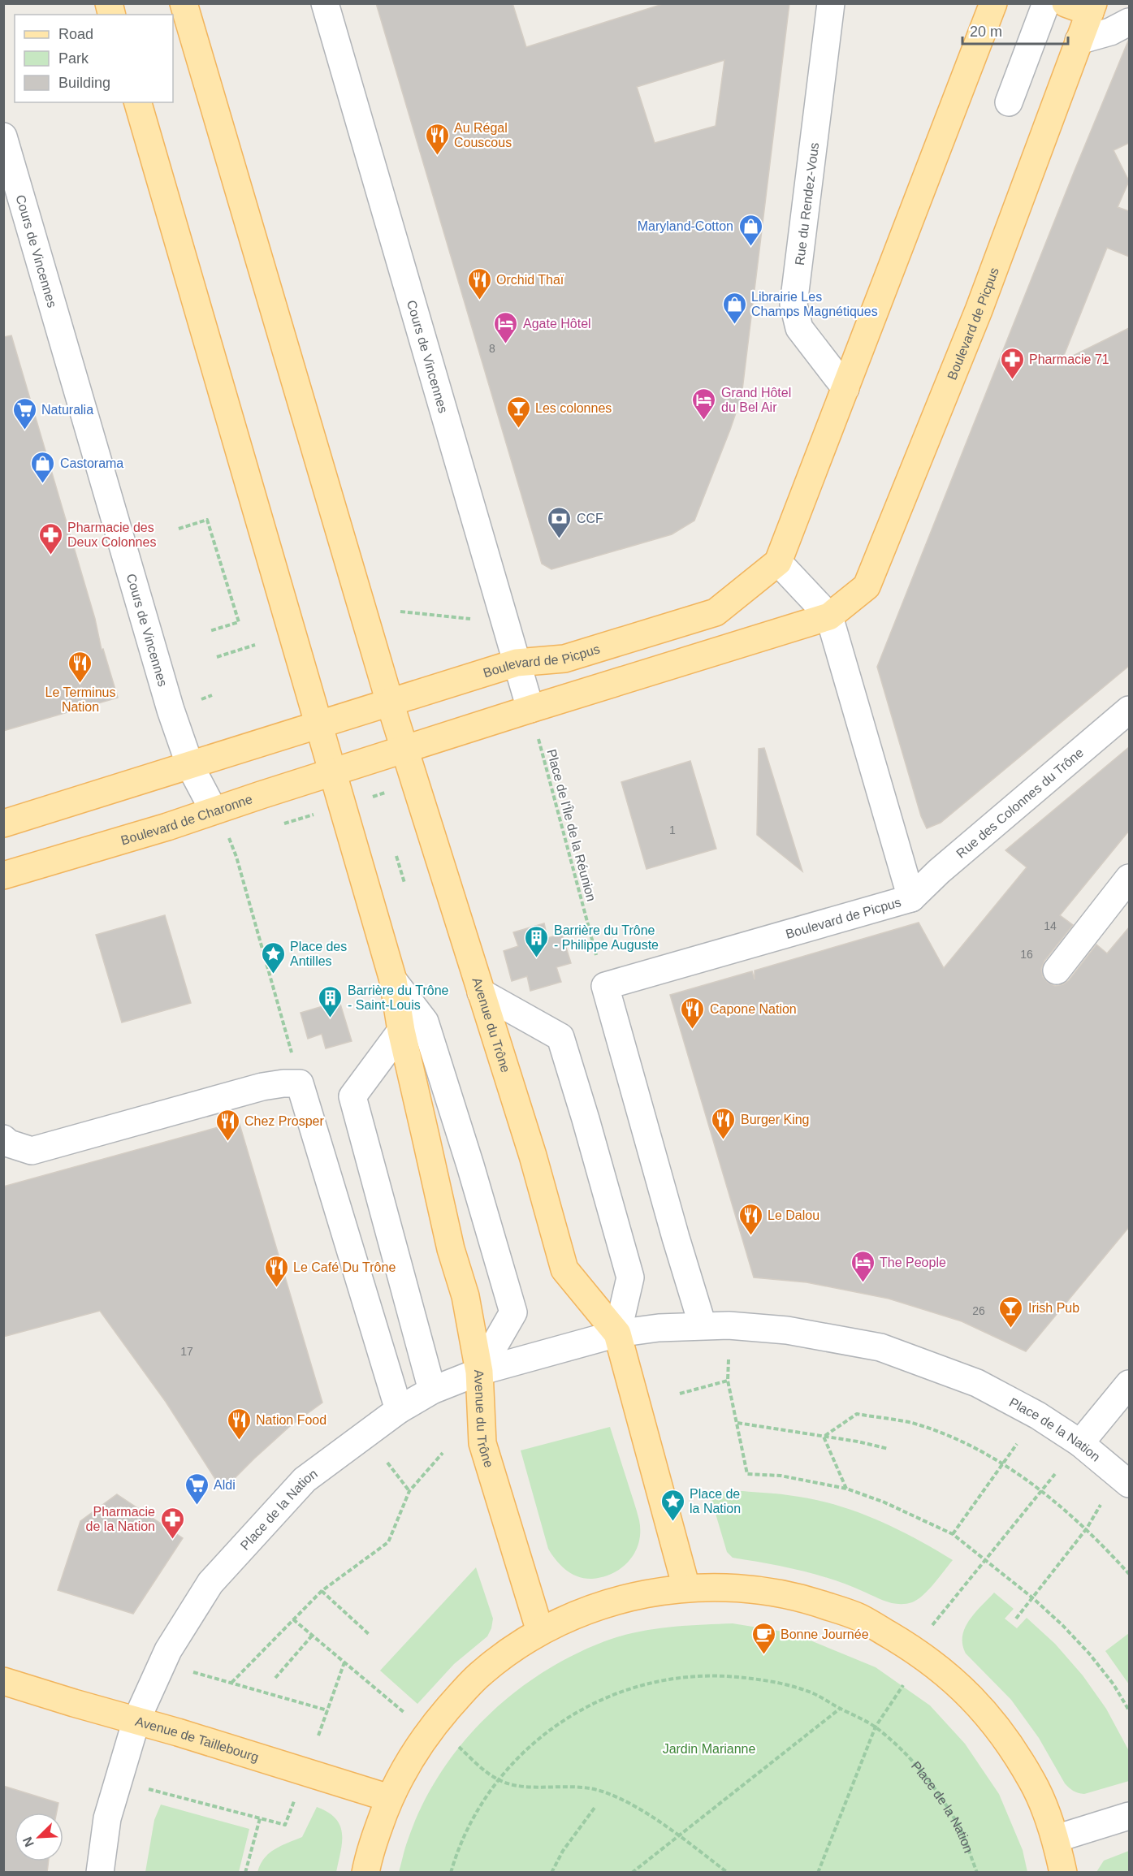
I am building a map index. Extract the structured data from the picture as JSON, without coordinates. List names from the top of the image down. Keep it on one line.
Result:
{"streets":{"main road":["Boulevard de Picpus","Boulevard de Charonne","Avenue du Trône","Avenue de Taillebourg"],"street":["Rue du Rendez-Vous","Cours de Vincennes","Rue des Colonnes du Trône","Place de la Nation"],"path":["Place de l'Île de la Réunion"]},"crossings":[["Cours de Vincennes","Boulevard de Picpus"],["Cours de Vincennes","Boulevard de Charonne"],["Boulevard de Picpus","Rue des Colonnes du Trône"],["Boulevard de Picpus","Boulevard de Charonne"],["Boulevard de Picpus","Place de l'Île de la Réunion"],["Boulevard de Picpus","Avenue du Trône"],["Boulevard de Charonne","Avenue du Trône"],["Avenue du Trône","Place de la Nation"],["Place de la Nation","Avenue de Taillebourg"]],"parks":["Jardin Marianne"],"places":{"restaurant":["Au Régal Couscous","Orchid Thaï","Le Terminus Nation","Capone Nation","Burger King","Chez Prosper","Le Dalou","Le Café Du Trône","Nation Food"],"shop":["Maryland-Cotton","Librairie Les Champs Magnétiques","Castorama"],"hotel":["Agate Hôtel","Grand Hôtel du Bel Air","The People"],"pharmacy":["Pharmacie 71","Pharmacie des Deux Colonnes","Pharmacie de la Nation"],"bar":["Les colonnes","Irish Pub"],"supermarket":["Naturalia","Aldi"],"bank":["CCF"],"building":["Barrière du Trône - Philippe Auguste","Barrière du Trône - Saint-Louis"],"place":["Place des Antilles","Place de la Nation"],"cafe":["Bonne Journée"]},"house_numbers":["8","1","14","16","26","17"],"legend":["Road","Park","Building"],"scale_bar":"20 m","north":"bottom left"}
